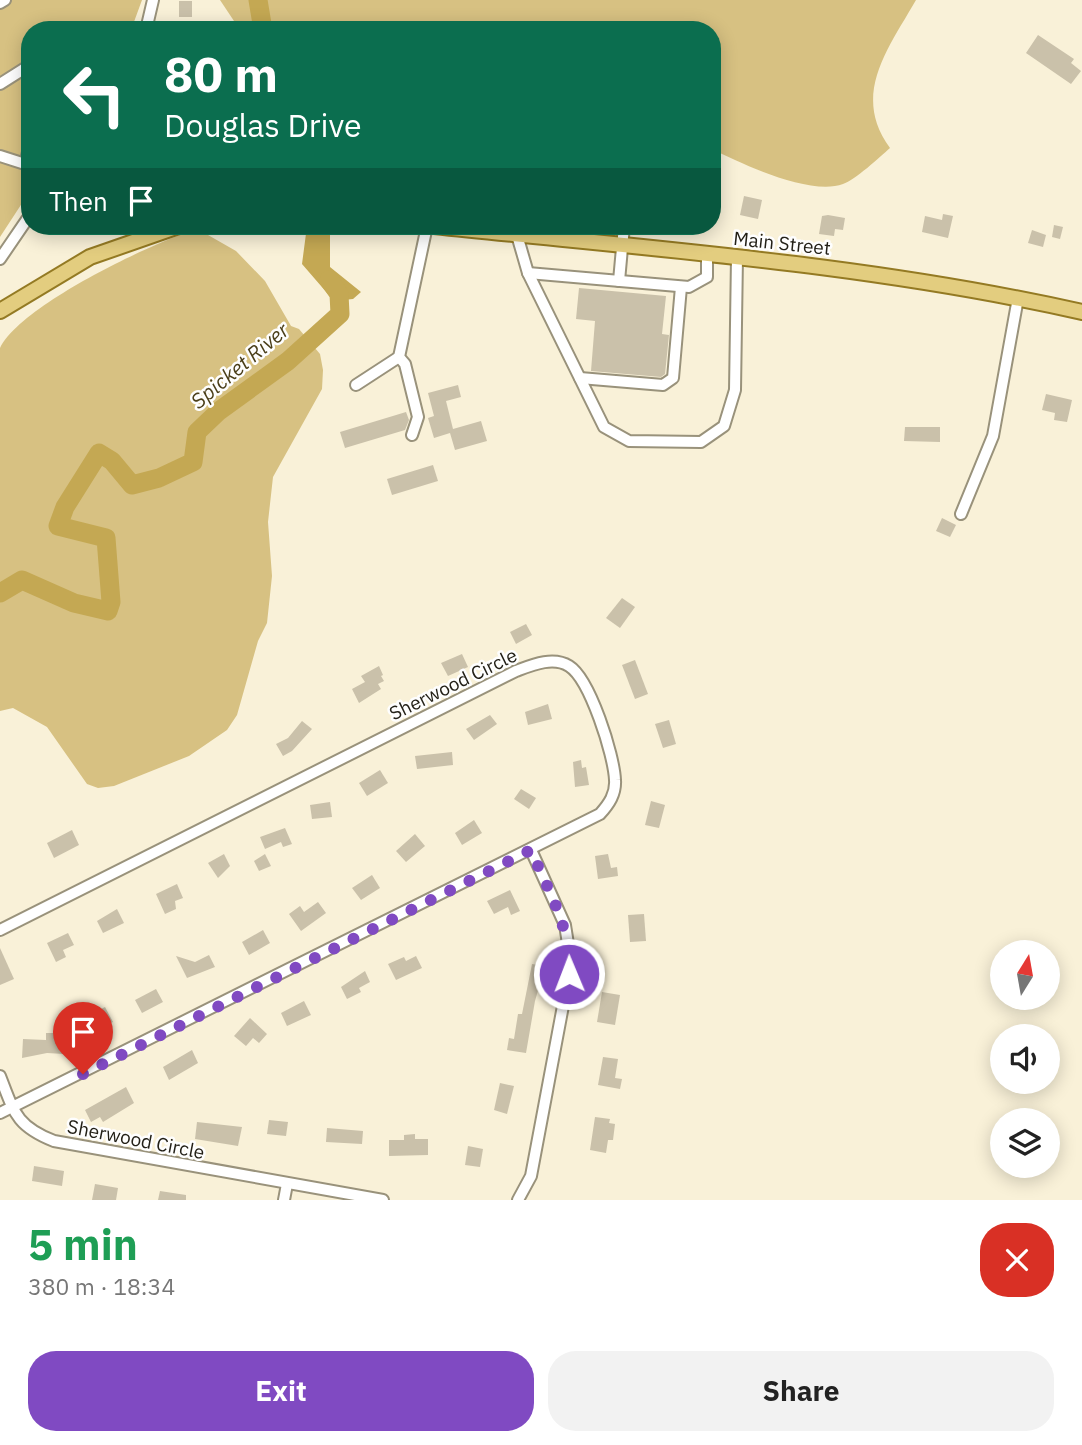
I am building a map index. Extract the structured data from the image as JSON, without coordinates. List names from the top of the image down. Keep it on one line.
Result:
{"streets":{"main road":["Main Street"],"street":["Sherwood Circle"]},"water":["Spicket River"],"north":"top","page":{"turn":["80 m","Douglas Drive"],"then":"Then","heading":["5 min","380 m · 18:34"],"buttons":["Exit","Share"]}}
